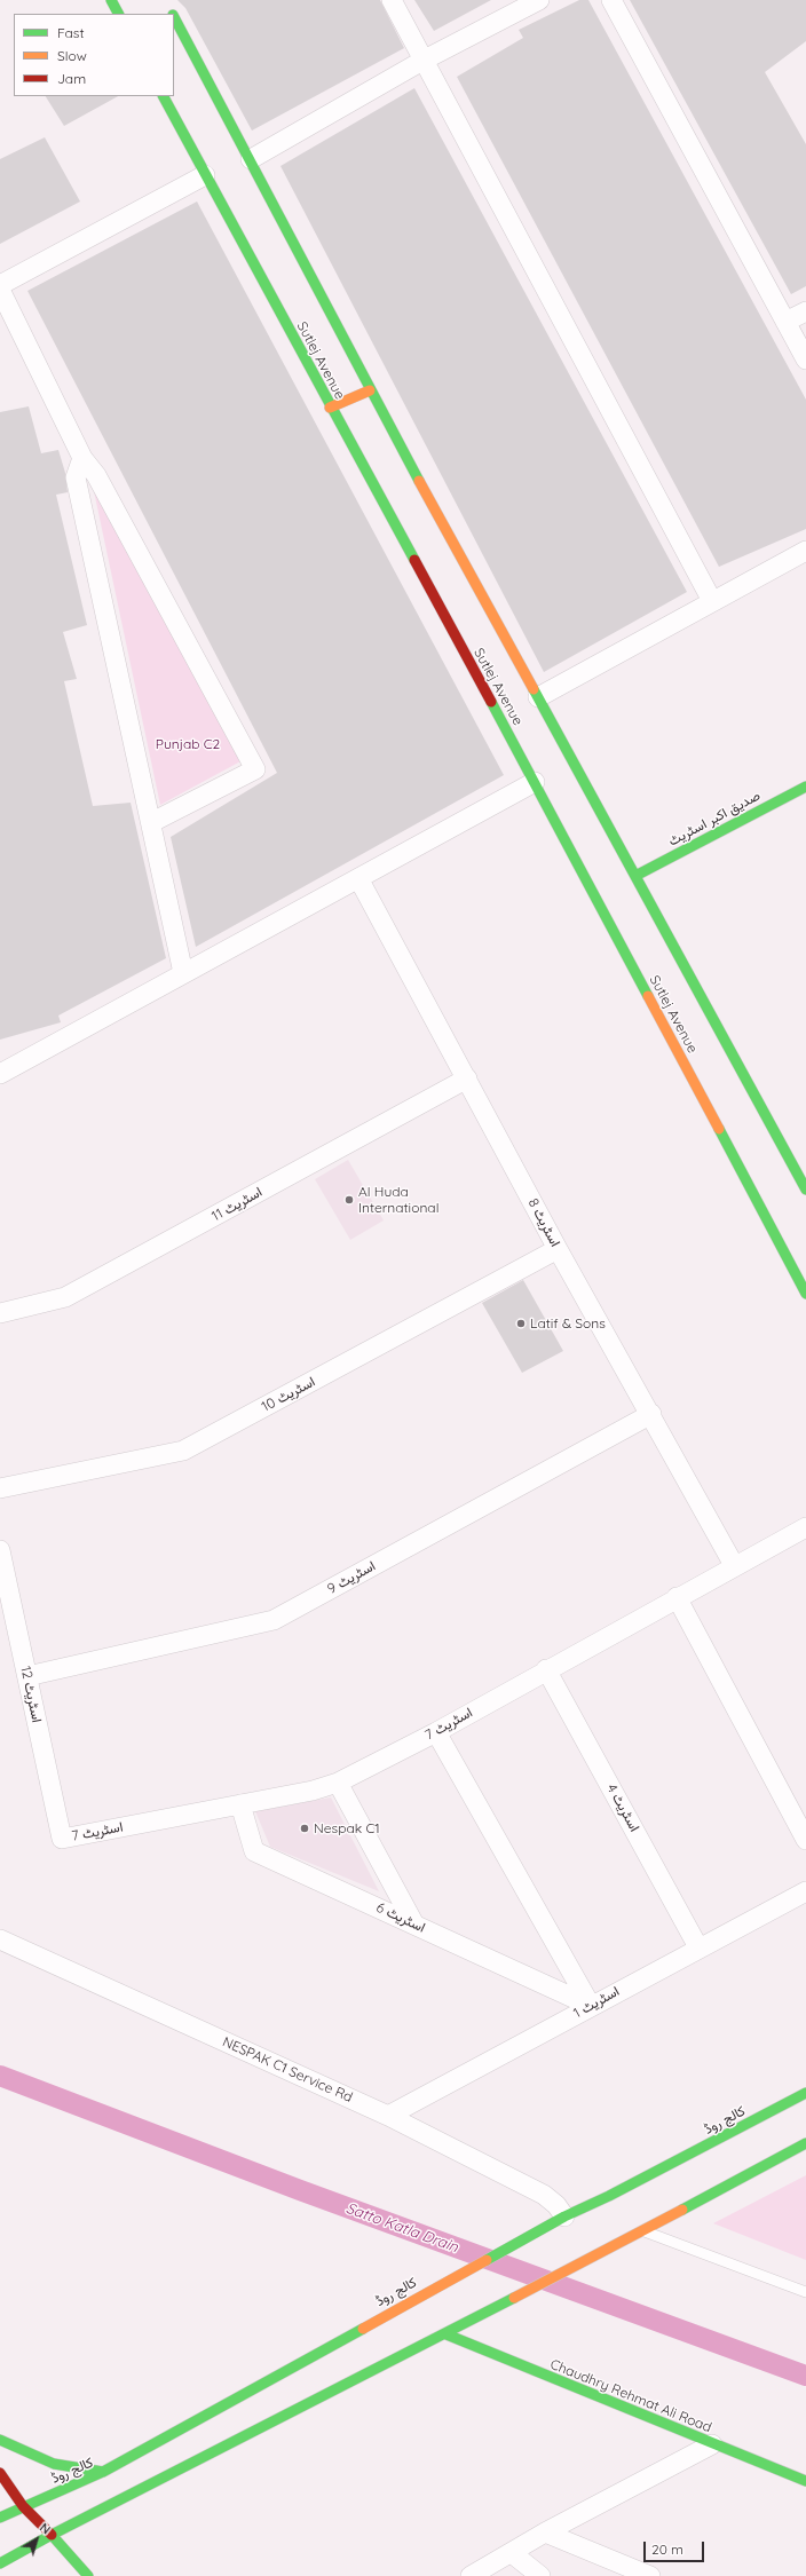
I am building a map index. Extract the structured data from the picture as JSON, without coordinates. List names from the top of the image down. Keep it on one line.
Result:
{"streets":{"street":["Sutlej Avenue","صدیق اکبر اسٹریٹ","اسٹریٹ 11","اسٹریٹ 8","اسٹریٹ 10","اسٹریٹ 9","اسٹریٹ 12","اسٹریٹ 7","اسٹریٹ 4","اسٹریٹ 6","اسٹریٹ 1","NESPAK C1 Service Rd","کالج روڈ","Chaudhry Rehmat Ali Road"]},"crossings":[["اسٹریٹ 11","اسٹریٹ 8"],["اسٹریٹ 8","اسٹریٹ 10"],["اسٹریٹ 8","اسٹریٹ 9"],["اسٹریٹ 8","اسٹریٹ 7"],["اسٹریٹ 9","اسٹریٹ 12"],["اسٹریٹ 12","اسٹریٹ 7"],["اسٹریٹ 7","اسٹریٹ 4"],["اسٹریٹ 7","اسٹریٹ 6"],["اسٹریٹ 4","اسٹریٹ 1"],["اسٹریٹ 6","اسٹریٹ 1"],["اسٹریٹ 1","NESPAK C1 Service Rd"],["NESPAK C1 Service Rd","کالج روڈ"]],"water":["Satto Katla Drain"],"parks":["Punjab C2"],"places":["Al Huda International","Latif & Sons","Nespak C1"],"legend":["Fast","Slow","Jam"],"scale_bar":"20 m","north":"top right"}
